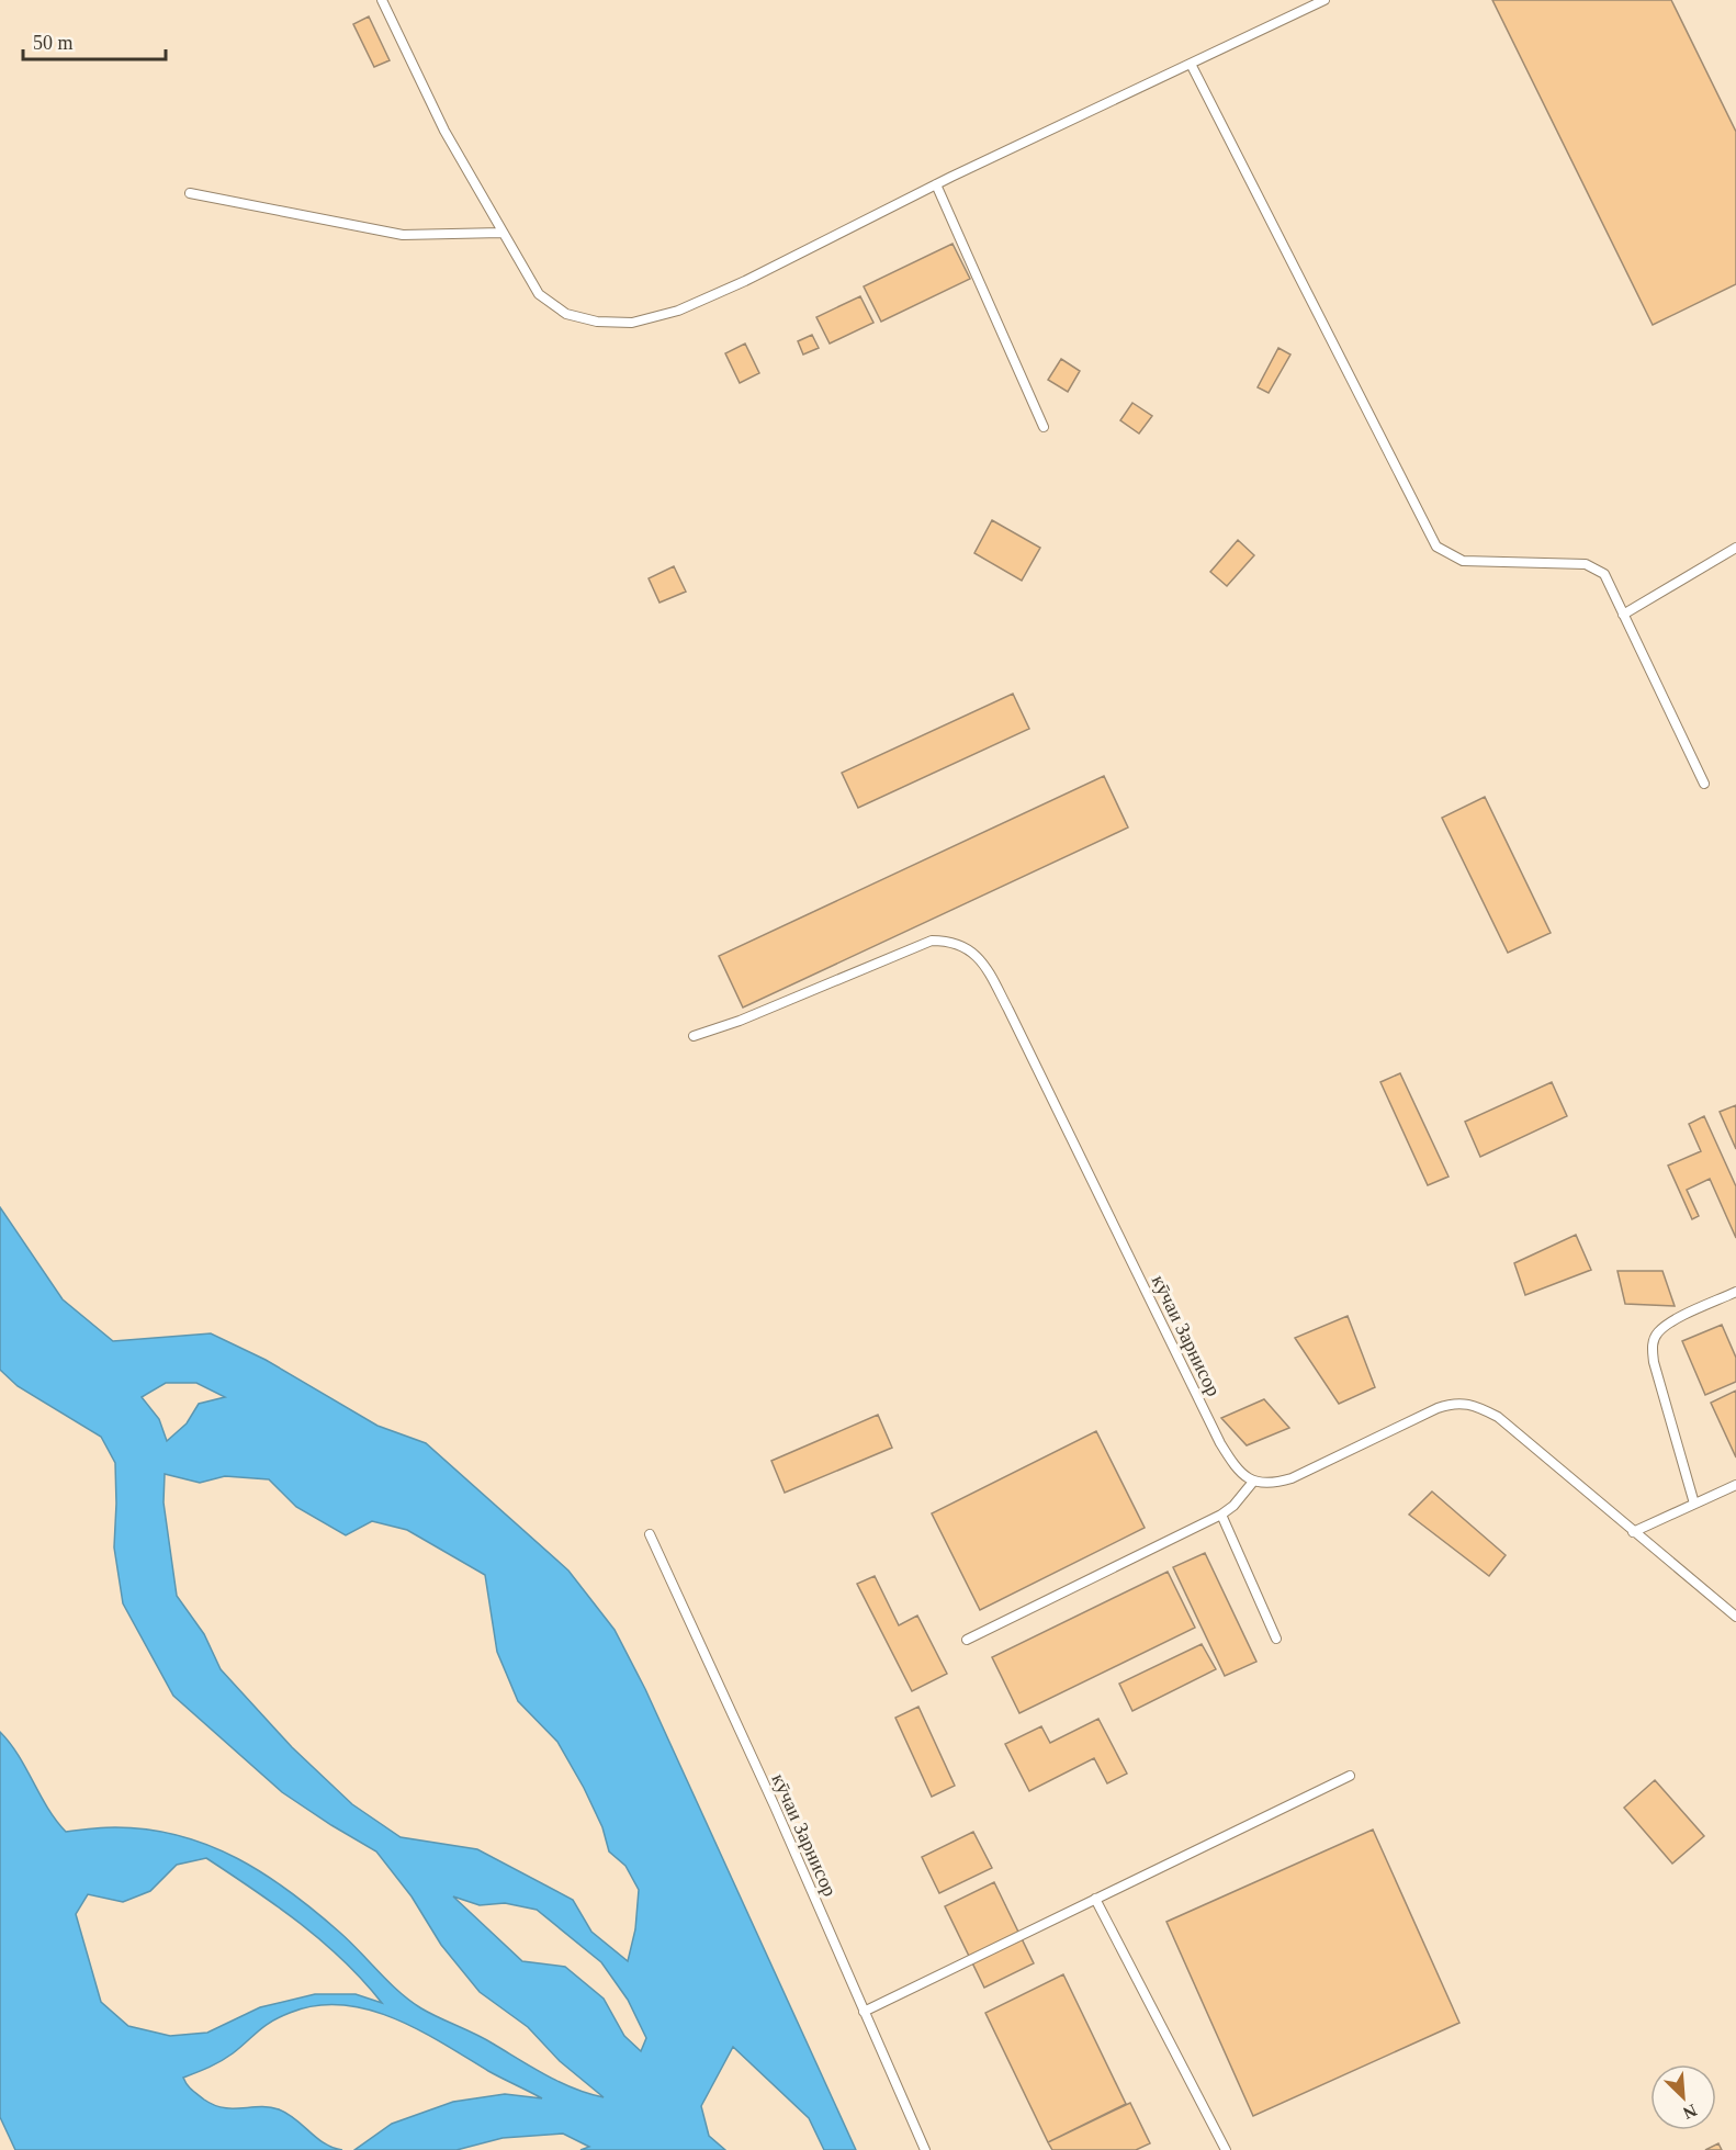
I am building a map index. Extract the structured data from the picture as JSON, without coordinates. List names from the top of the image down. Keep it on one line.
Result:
{"streets":{"lane":["кӯчаи Зарнисор"]},"scale_bar":"50 m","north":"bottom right"}
